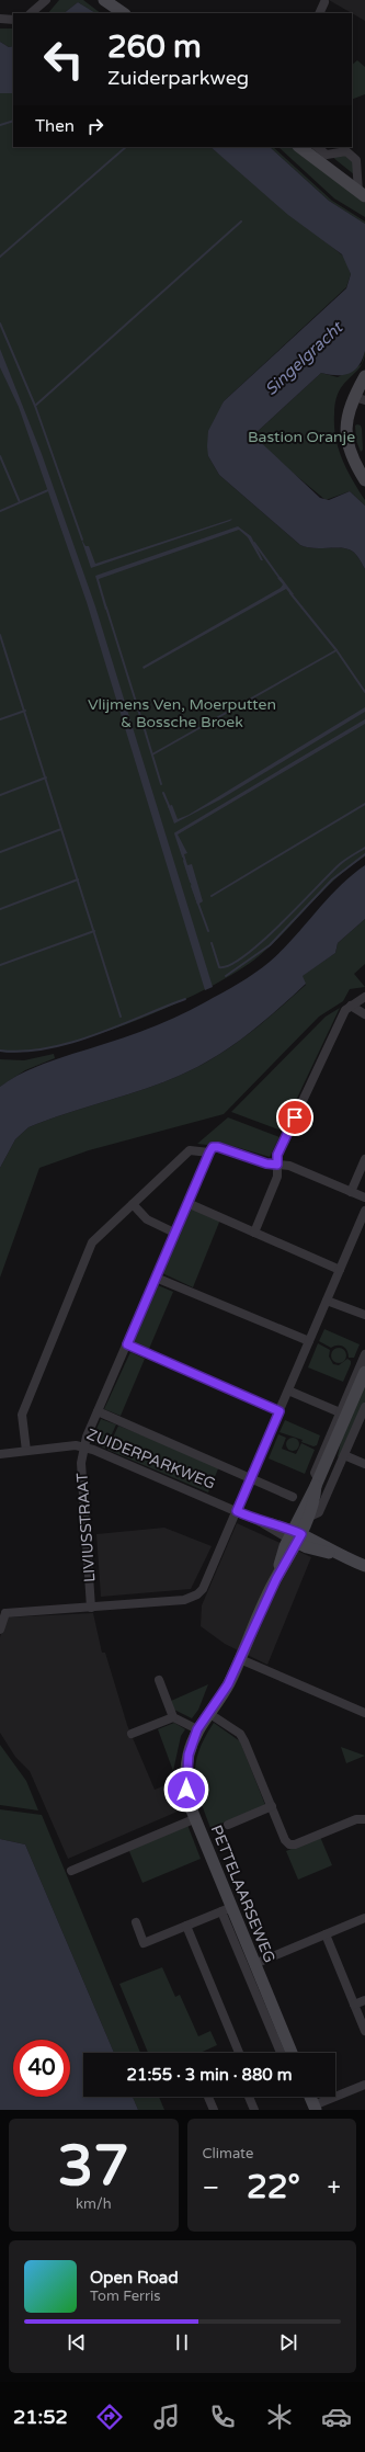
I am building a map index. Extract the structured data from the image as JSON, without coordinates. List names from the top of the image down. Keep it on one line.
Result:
{"streets":{"street":["ZUIDERPARKWEG","LIVIUSSTRAAT","PETTELAARSEWEG"]},"crossings":[["ZUIDERPARKWEG","LIVIUSSTRAAT"],["ZUIDERPARKWEG","PETTELAARSEWEG"]],"water":["Singelgracht"],"parks":["Bastion Oranje","Vlijmens Ven, Moerputten & Bossche Broek"],"page":{"turn":["260 m","Zuiderparkweg"],"then":"Then","limit":"40","trip":"21:55 · 3 min · 880 m","tile":[["37","km/h"],"Climate"],"heat":["−","22°","+"],"song":["Open Road","Tom Ferris"],"tabs":"21:52"}}
